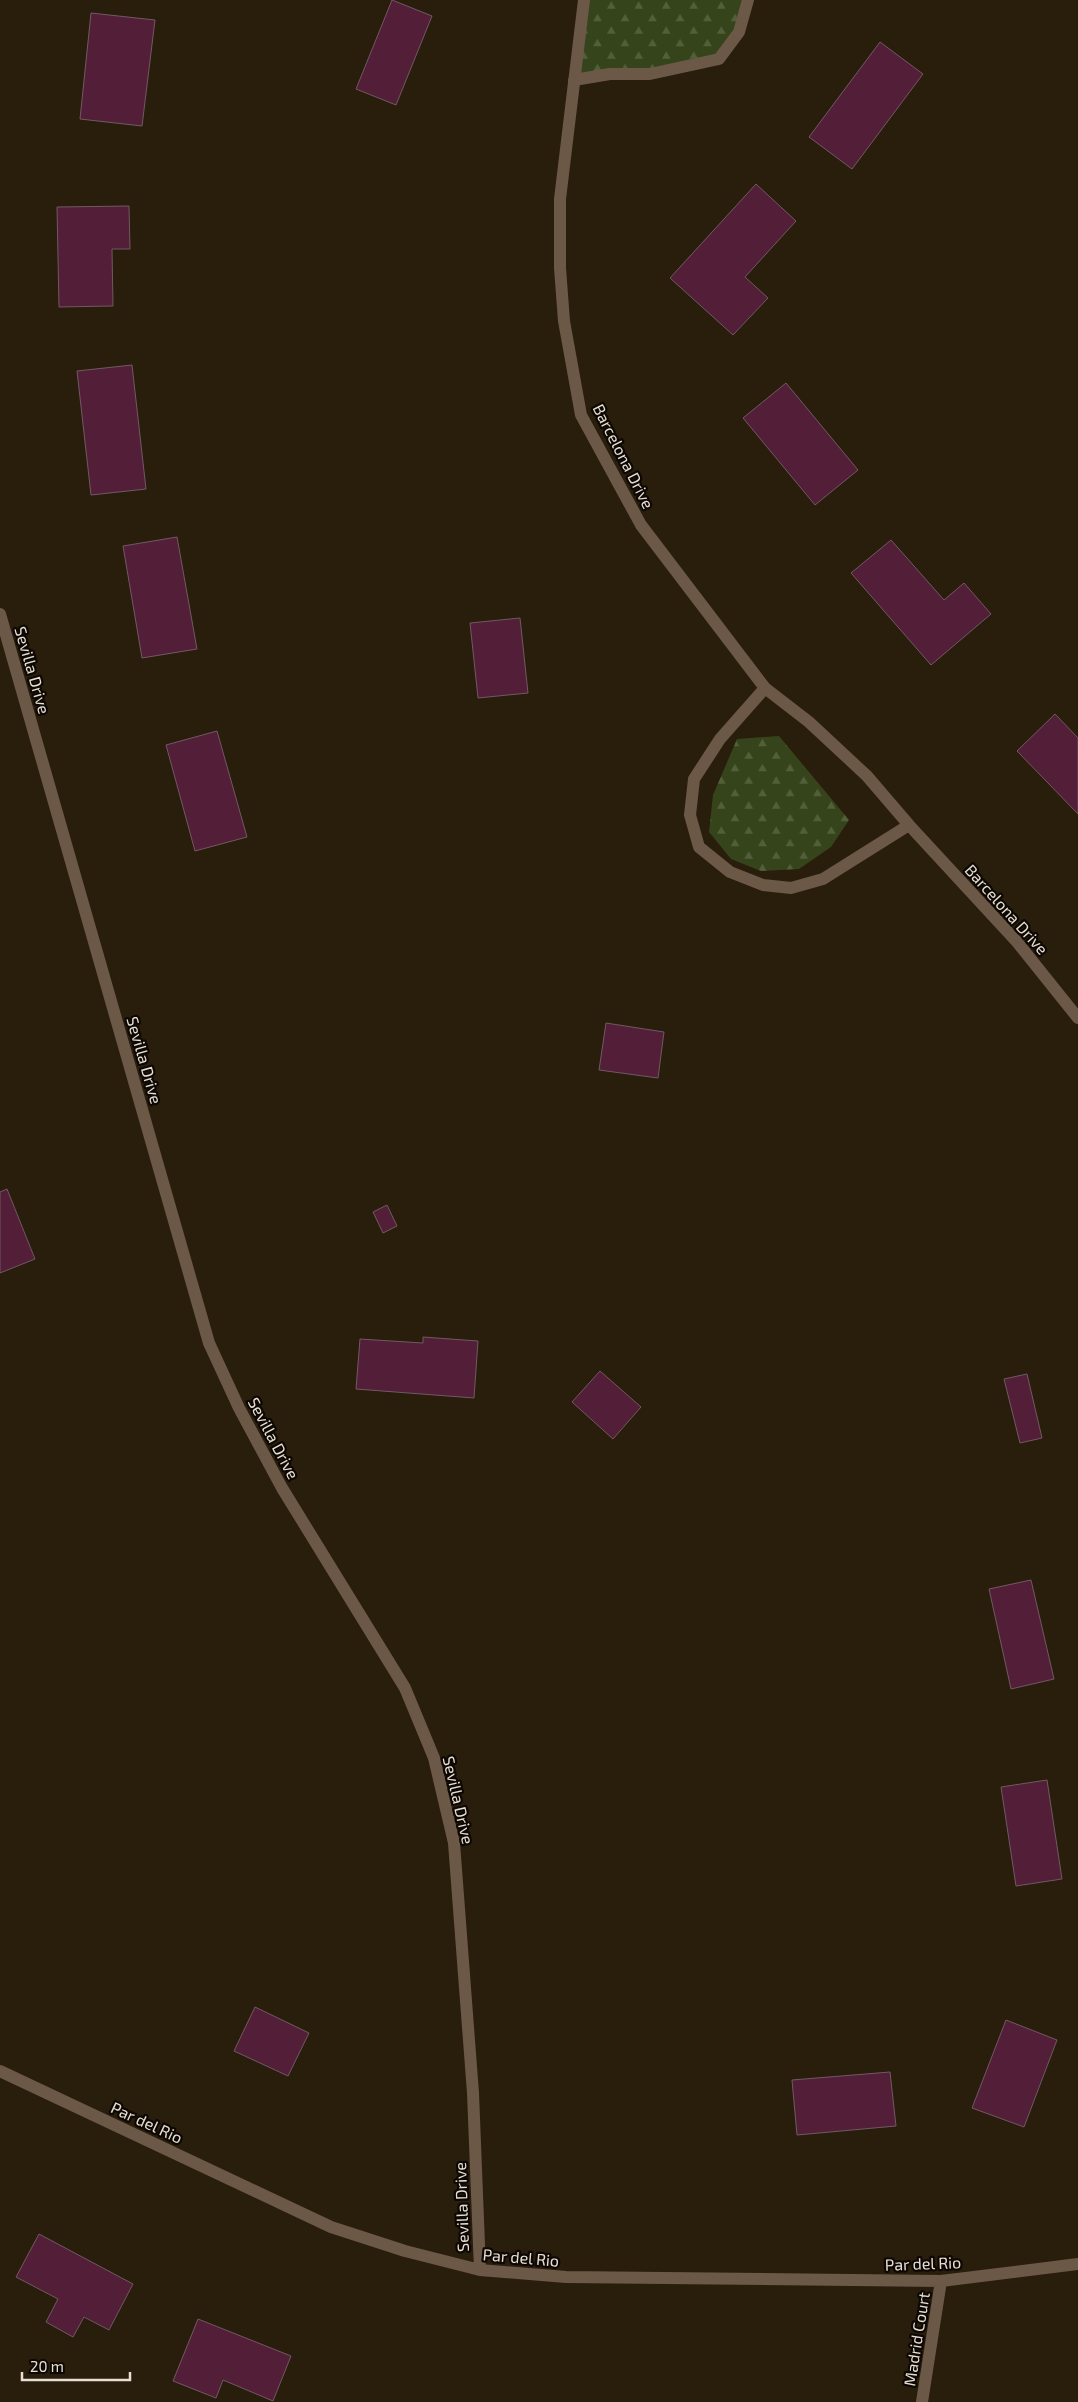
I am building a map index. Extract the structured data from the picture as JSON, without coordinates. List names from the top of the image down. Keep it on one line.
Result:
{"streets":{"street":["Barcelona Drive","Sevilla Drive","Par del Rio","Madrid Court"]},"crossings":[["Sevilla Drive","Par del Rio"],["Par del Rio","Madrid Court"]],"scale_bar":"20 m"}
